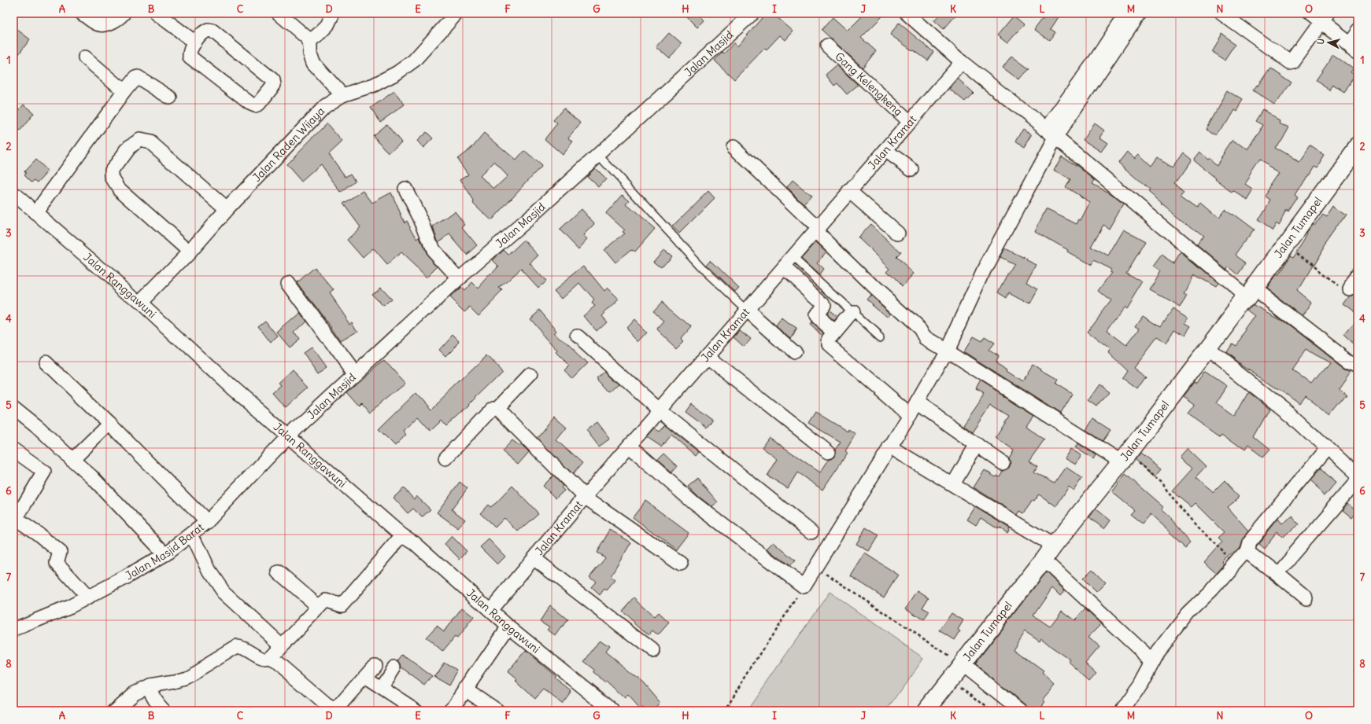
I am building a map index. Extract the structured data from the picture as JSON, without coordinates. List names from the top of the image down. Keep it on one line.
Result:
{"streets":{"street":["Jalan Masjid","Gang Kelengkeng","Jalan Kramat","Jalan Raden Wijaya","Jalan Tumapel","Jalan Ranggawuni","Jalan Masjid Barat"]},"crossings":[["Jalan Masjid","Jalan Ranggawuni"],["Jalan Masjid","Jalan Masjid Barat"],["Gang Kelengkeng","Jalan Kramat"],["Jalan Kramat","Jalan Ranggawuni"],["Jalan Raden Wijaya","Jalan Ranggawuni"],["Jalan Ranggawuni","Jalan Masjid Barat"]],"north":"left","grid":{"columns":["A","B","C","D","E","F","G","H","I","J","K","L","M","N","O"],"rows":["1","2","3","4","5","6","7","8"]}}
